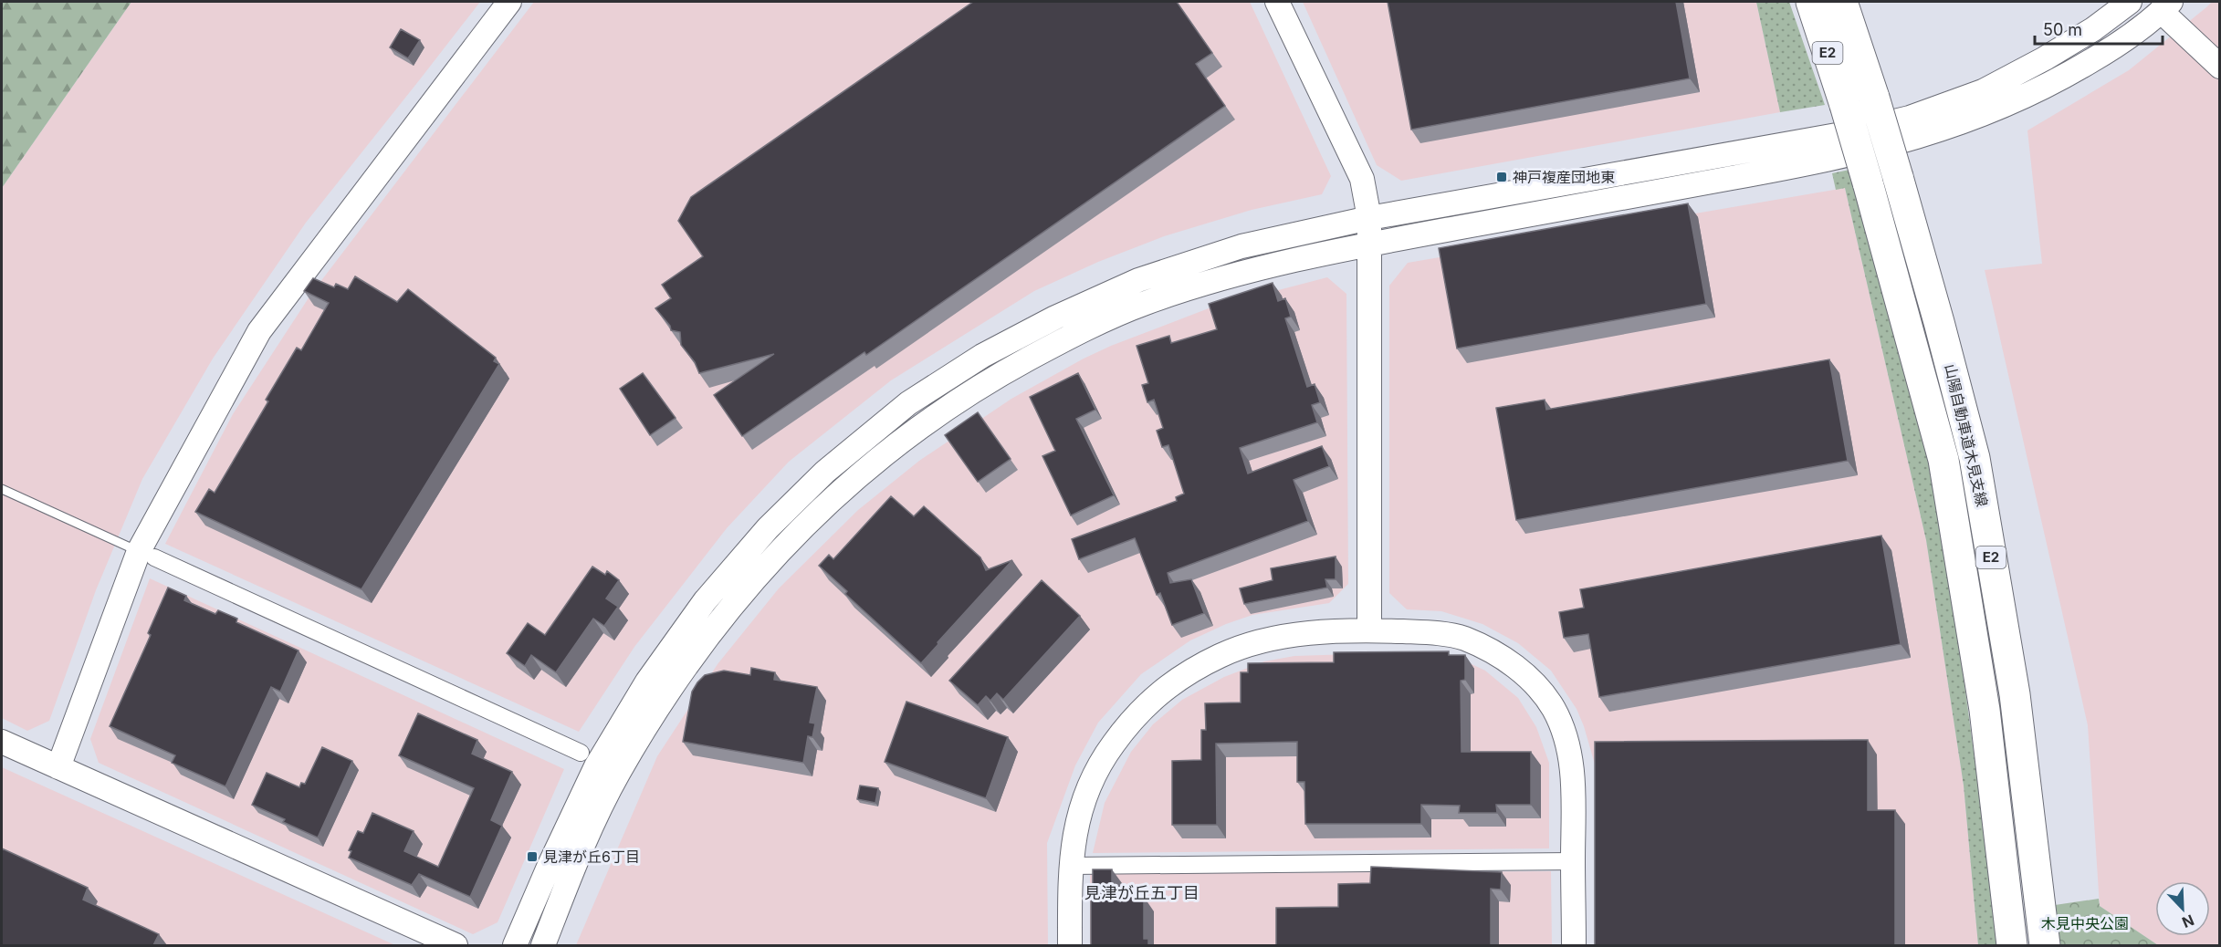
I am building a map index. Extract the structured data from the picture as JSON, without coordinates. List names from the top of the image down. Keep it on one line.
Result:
{"streets":{"highway":["E2","山陽自動車道木見支線"]},"districts":["見津が丘五丁目"],"parks":["木見中央公園"],"places":{"transit":["神戸複産団地東","見津が丘6丁目"]},"scale_bar":"50 m","north":"bottom right"}
